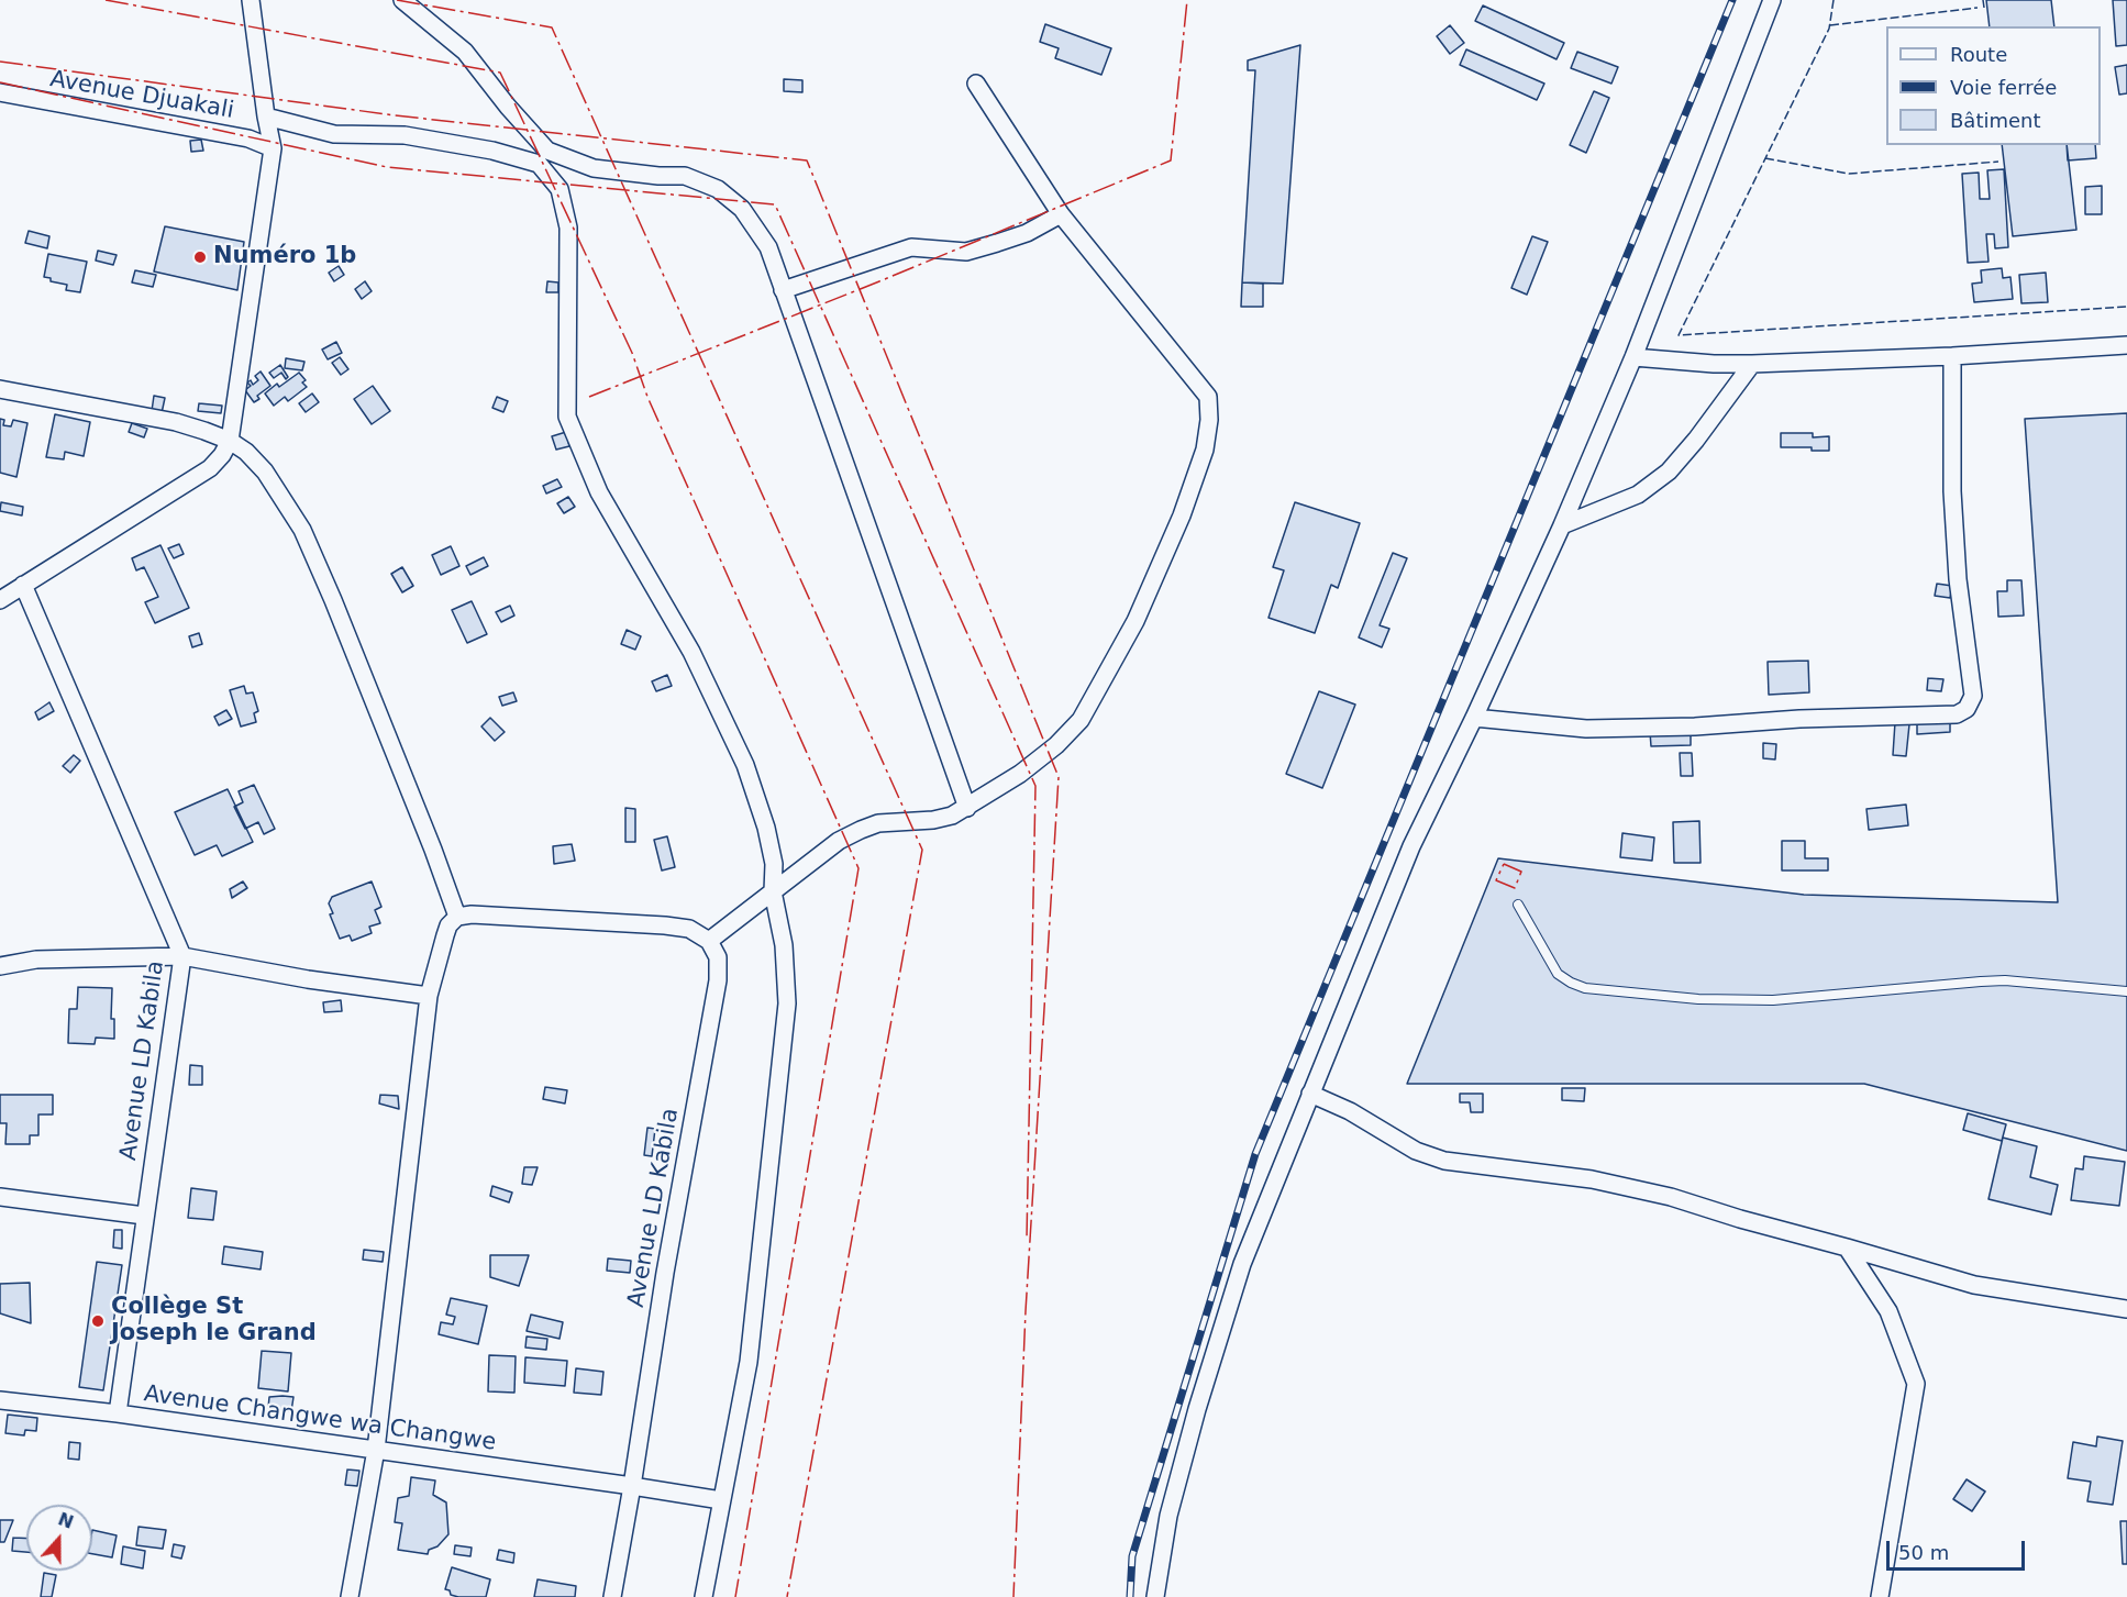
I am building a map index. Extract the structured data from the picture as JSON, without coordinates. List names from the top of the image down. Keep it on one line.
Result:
{"streets":{"street":["Avenue Djuakali","Avenue LD Kabila","Avenue Changwe wa Changwe"]},"crossings":[["Avenue LD Kabila","Avenue Changwe wa Changwe"]],"places":["Numéro 1b","Collège St Joseph le Grand"],"legend":["Route","Voie ferrée","Bâtiment"],"scale_bar":"50 m","north":"top"}
